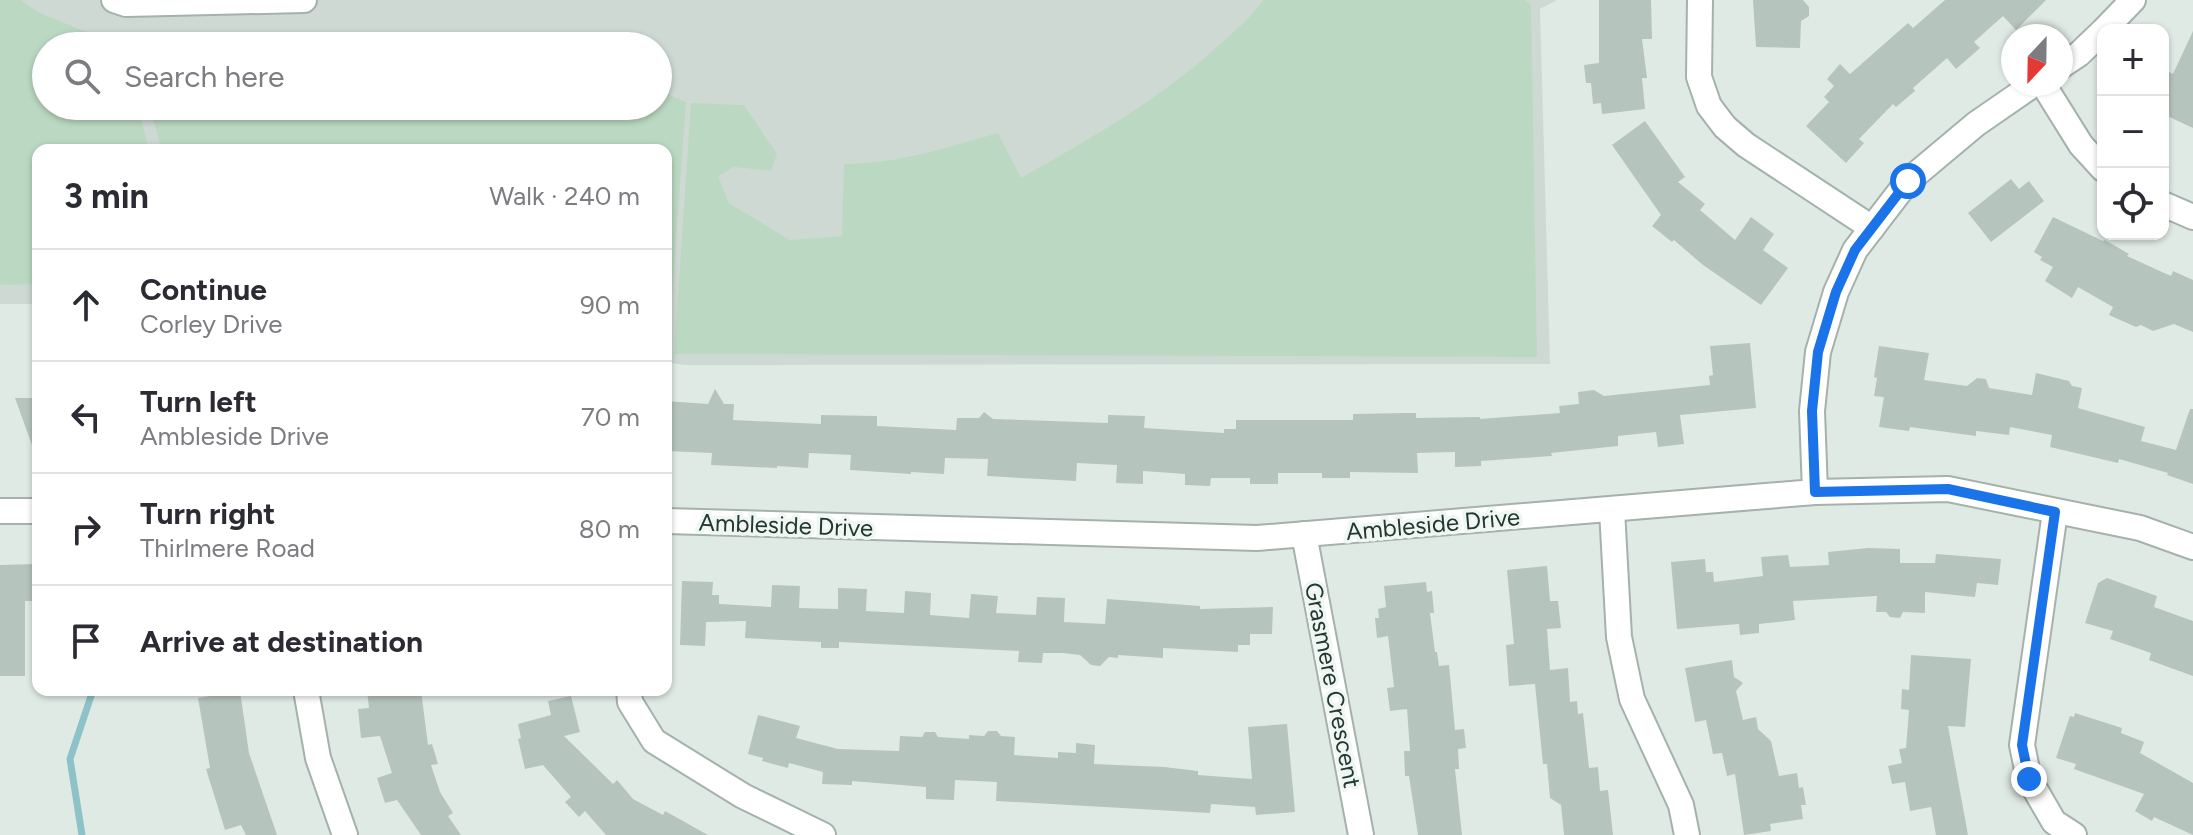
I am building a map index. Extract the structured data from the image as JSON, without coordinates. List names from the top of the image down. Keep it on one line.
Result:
{"streets":{"street":["Ambleside Drive","Grasmere Crescent"]},"crossings":[["Ambleside Drive","Grasmere Crescent"]],"north":"bottom","page":{"map_buttons":["+","−"],"search":"Search here","heading":["3 min","Walk · 240 m"],"list":[["Continue","Corley Drive","90 m"],["Turn left","Ambleside Drive","70 m"],["Turn right","Thirlmere Road","80 m"],"Arrive at destination"]}}
